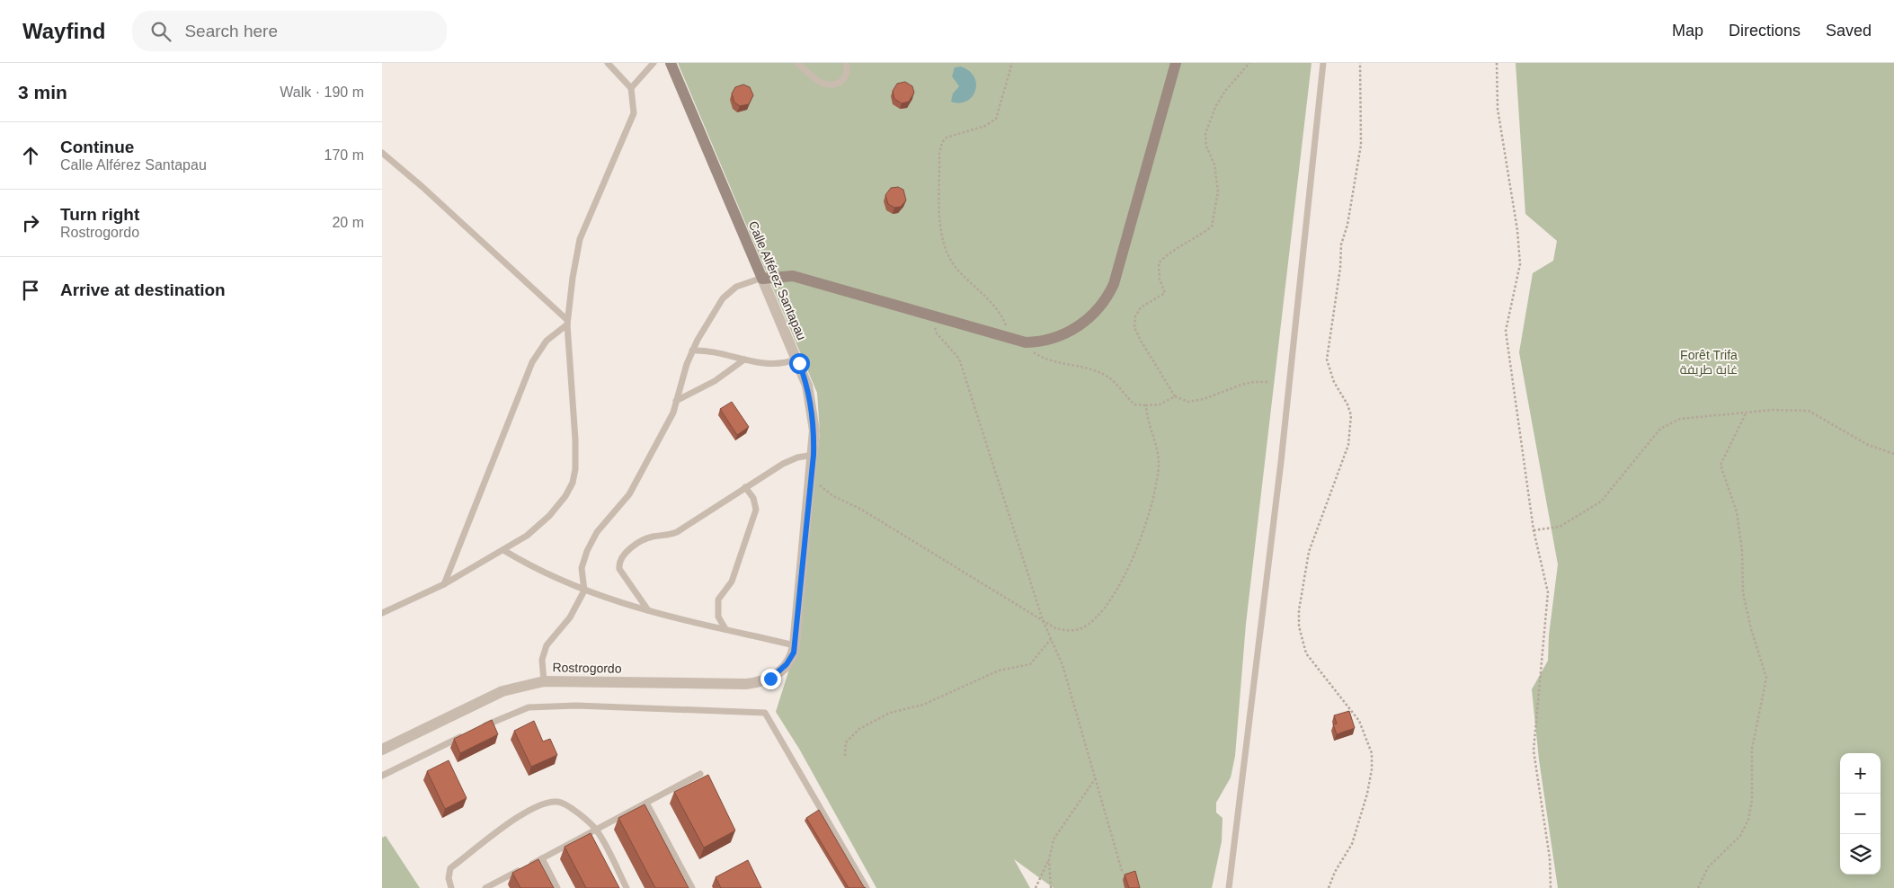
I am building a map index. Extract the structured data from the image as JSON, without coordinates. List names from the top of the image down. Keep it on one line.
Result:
{"streets":{"street":["Calle Alférez Santapau","Rostrogordo"]},"crossings":[["Calle Alférez Santapau","Rostrogordo"]],"parks":["Forêt Trifa غابة طريفة"],"page":{"header":"Wayfind","search":"Search here","nav":["Map","Directions","Saved"],"heading":["3 min","Walk · 190 m"],"list":[["Continue","Calle Alférez Santapau","170 m"],["Turn right","Rostrogordo","20 m"],"Arrive at destination"],"map_buttons":["+","−"]}}
